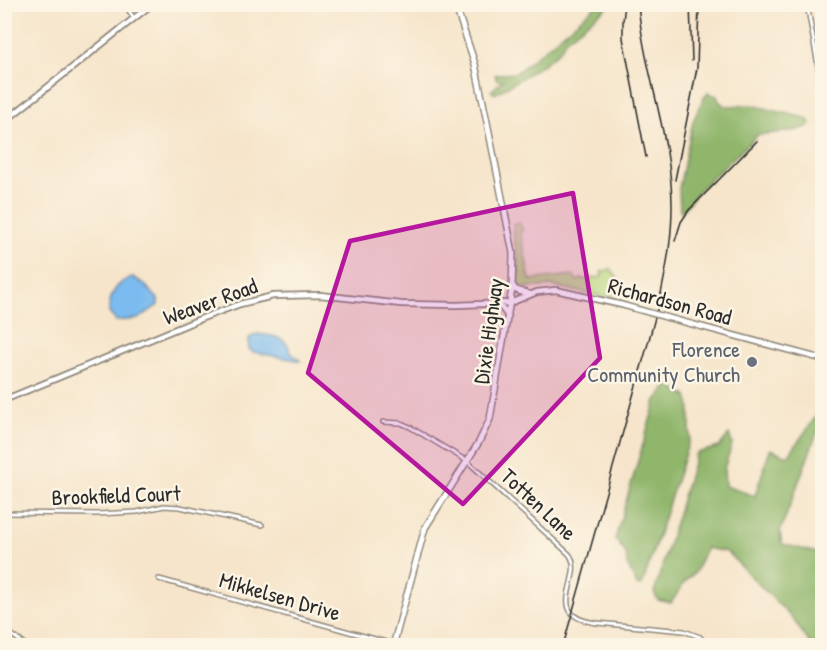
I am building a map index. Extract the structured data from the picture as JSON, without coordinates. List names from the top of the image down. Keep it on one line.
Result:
{"streets":{"main road":["Weaver Road","Richardson Road","Dixie Highway"],"street":["Brookfield Court","Totten Lane","Mikkelsen Drive"]},"crossings":[["Weaver Road","Richardson Road"],["Weaver Road","Dixie Highway"],["Richardson Road","Dixie Highway"],["Dixie Highway","Totten Lane"],["Dixie Highway","Mikkelsen Drive"]],"places":["Florence Community Church"]}
